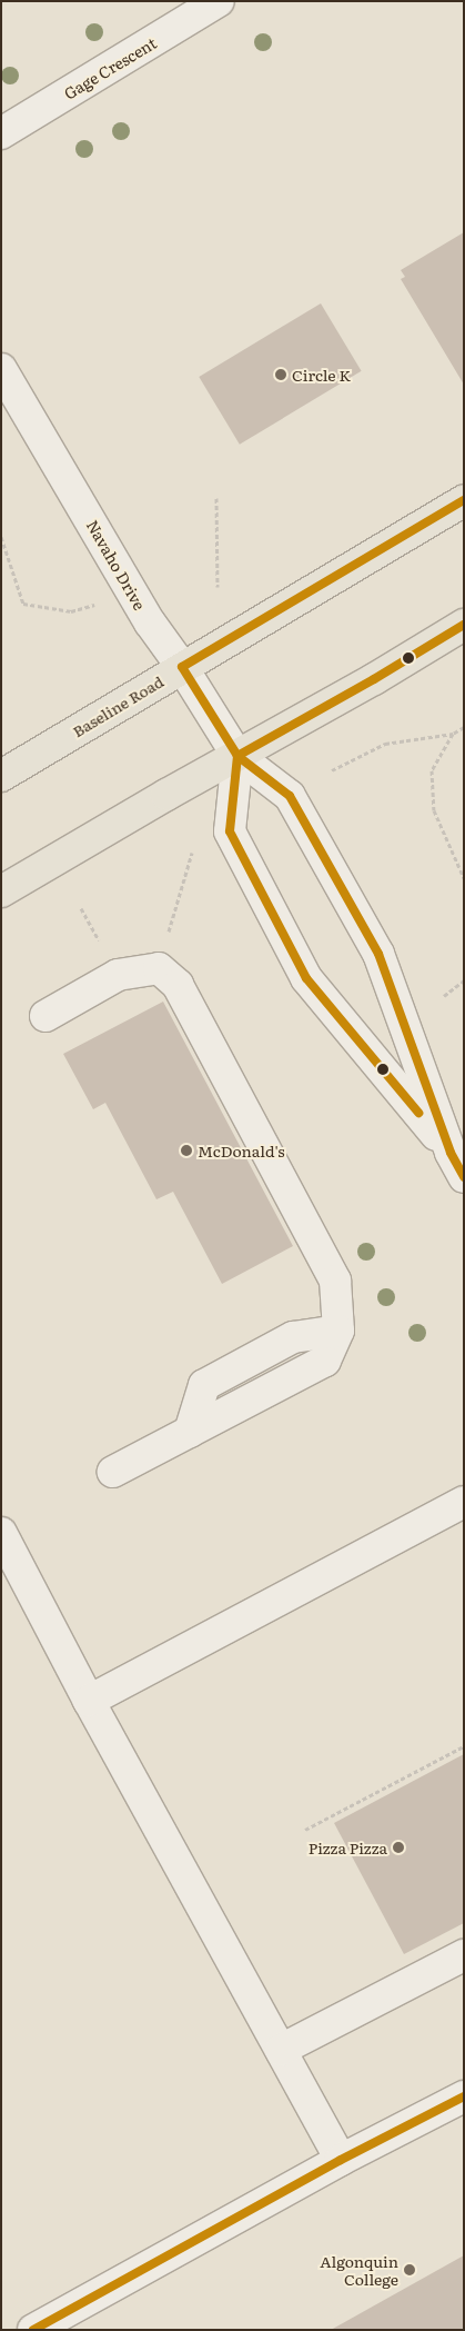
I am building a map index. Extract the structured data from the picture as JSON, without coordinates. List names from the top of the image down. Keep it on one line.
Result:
{"streets":{"main road":["Baseline Road"],"street":["Gage Crescent","Navaho Drive"]},"crossings":[["Navaho Drive","Baseline Road"]],"places":["Circle K","McDonald's","Pizza Pizza","Algonquin College"]}
